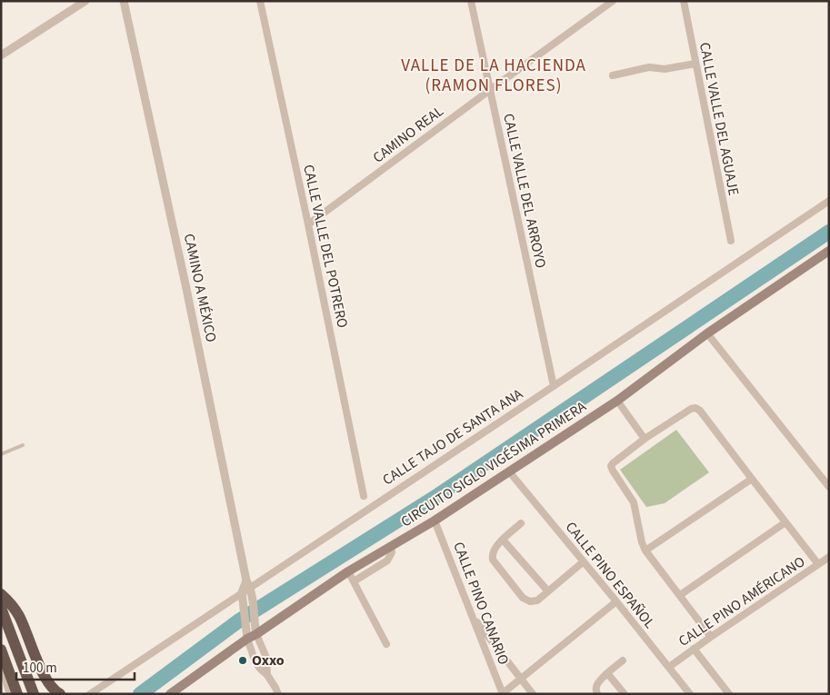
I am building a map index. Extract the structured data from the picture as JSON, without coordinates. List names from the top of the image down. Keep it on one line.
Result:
{"streets":{"main road":["CIRCUITO SIGLO VIGÉSIMA PRIMERA"],"street":["CALLE VALLE DEL AGUAJE","CAMINO REAL","CALLE VALLE DEL ARROYO","CALLE VALLE DEL POTRERO","CAMINO A MÉXICO","CALLE TAJO DE SANTA ANA","CALLE PINO ESPAÑOL","CALLE PINO AMÉRICANO","CALLE PINO CANARIO"]},"crossings":[["CAMINO REAL","CALLE VALLE DEL ARROYO"],["CAMINO REAL","CALLE VALLE DEL POTRERO"],["CALLE VALLE DEL ARROYO","CALLE TAJO DE SANTA ANA"],["CAMINO A MÉXICO","CALLE TAJO DE SANTA ANA"],["CAMINO A MÉXICO","CIRCUITO SIGLO VIGÉSIMA PRIMERA"],["CIRCUITO SIGLO VIGÉSIMA PRIMERA","CALLE PINO ESPAÑOL"],["CIRCUITO SIGLO VIGÉSIMA PRIMERA","CALLE PINO CANARIO"],["CALLE PINO ESPAÑOL","CALLE PINO AMÉRICANO"]],"districts":["VALLE DE LA HACIENDA (RAMON FLORES)"],"places":["Oxxo"],"scale_bar":"100 m"}
